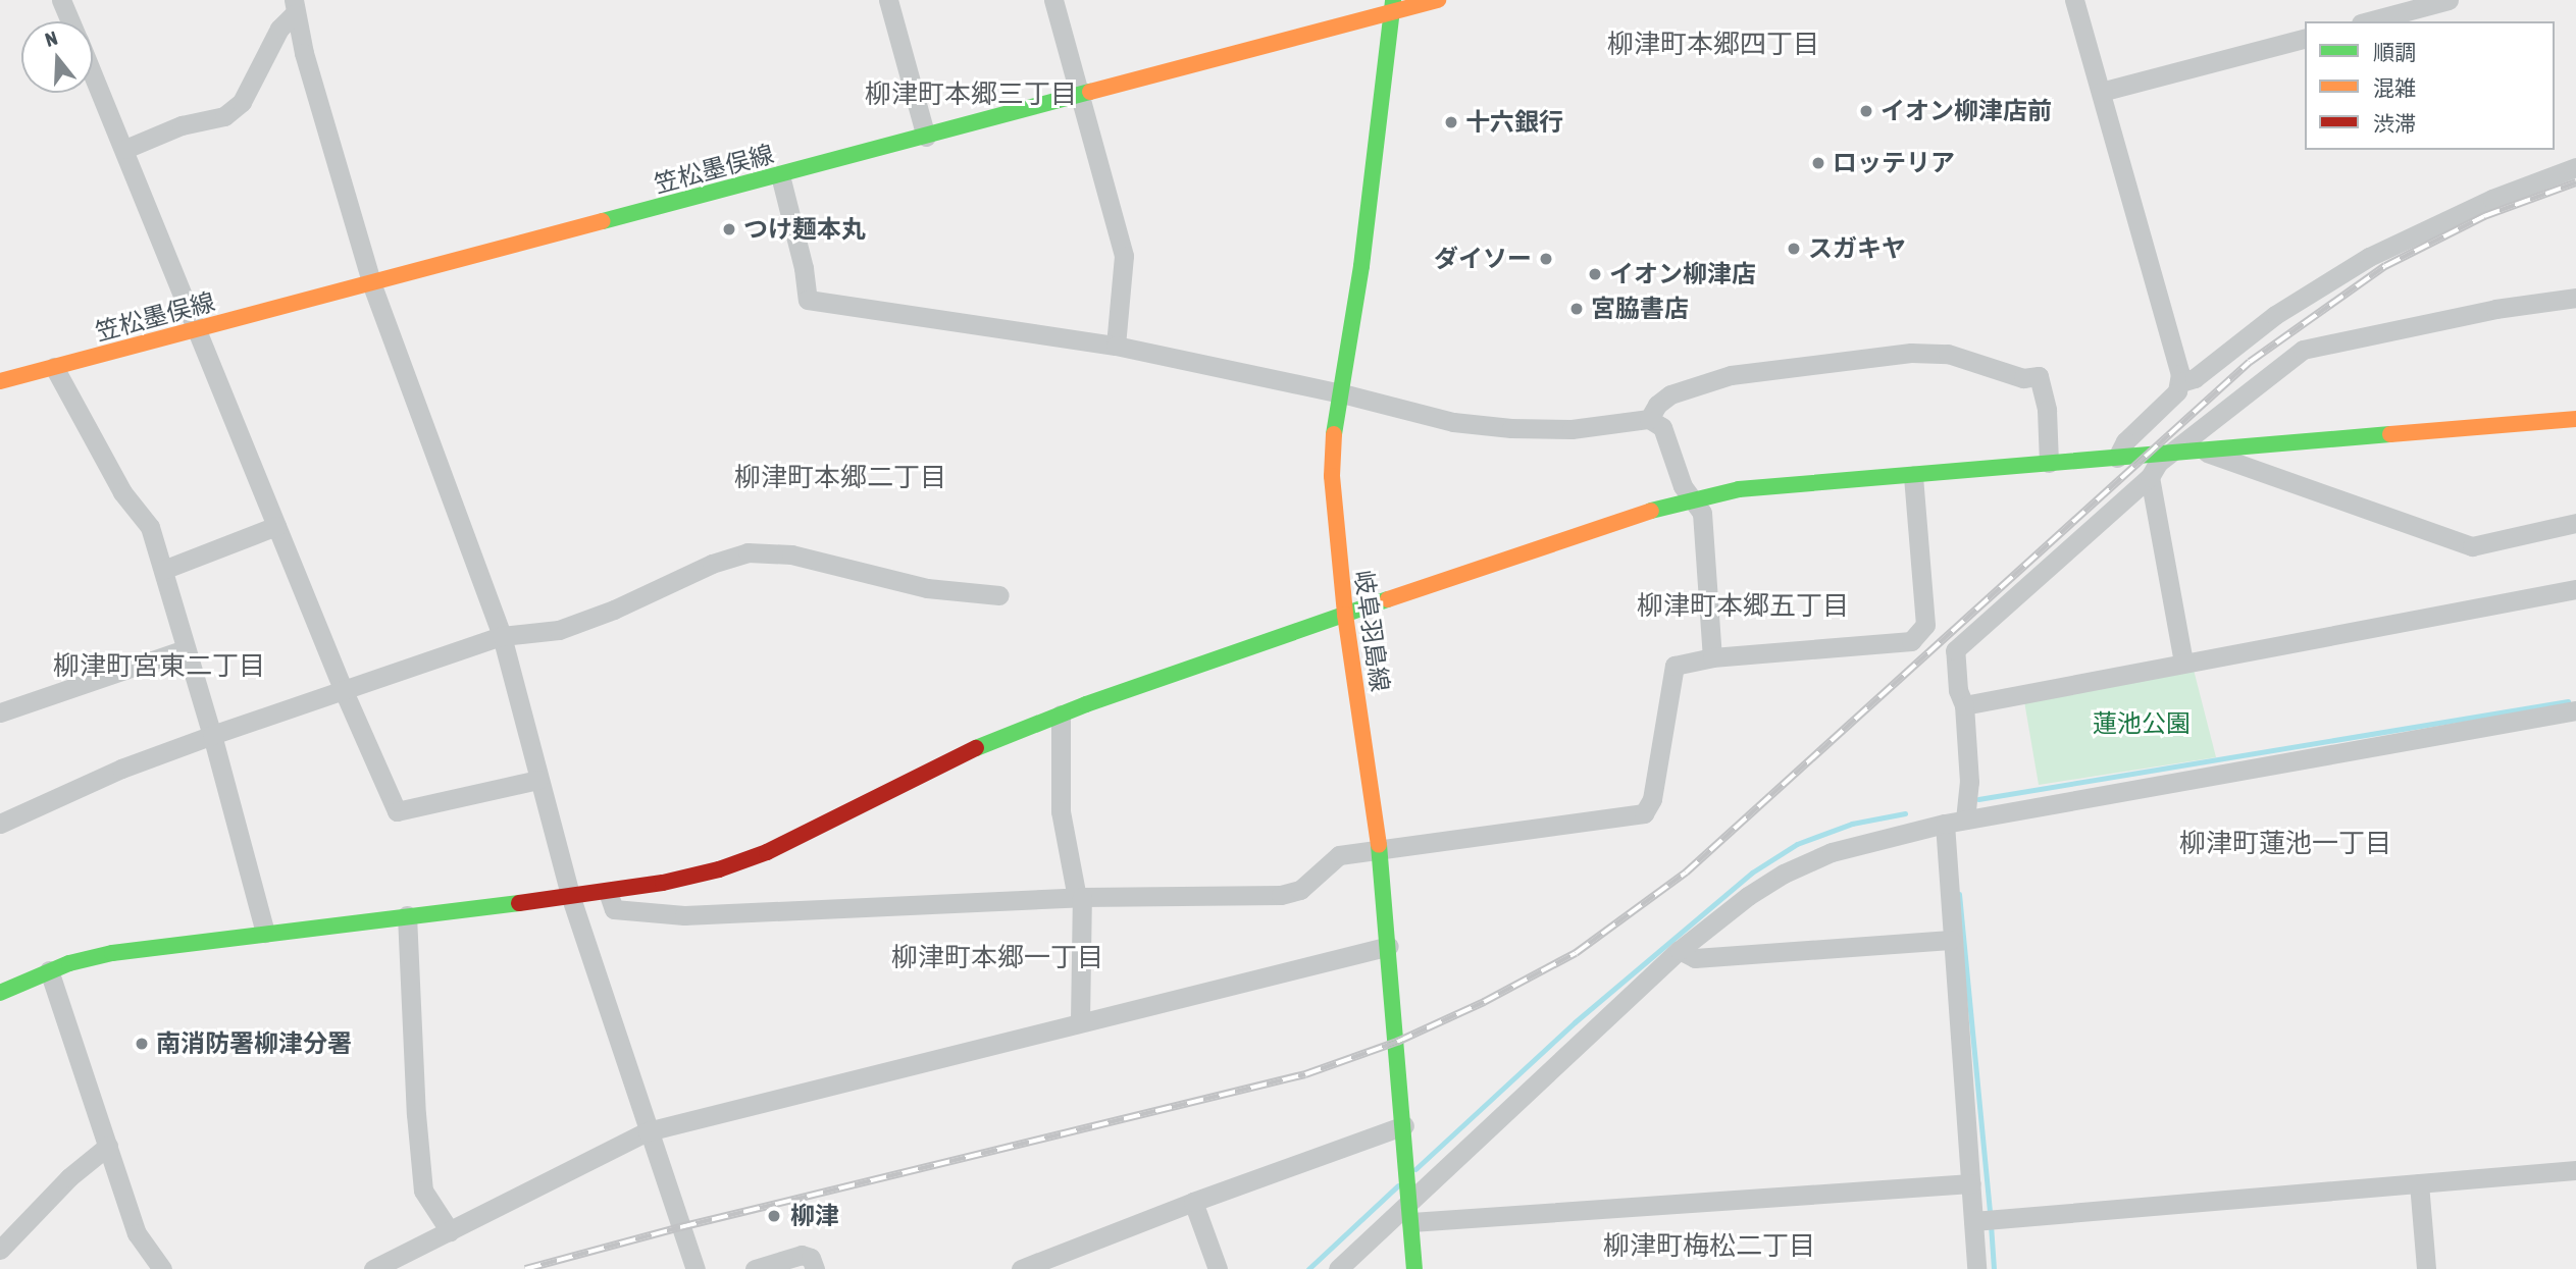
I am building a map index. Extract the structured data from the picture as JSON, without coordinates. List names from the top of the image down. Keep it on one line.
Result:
{"streets":{"main road":["笠松墨俣線","岐阜羽島線"]},"crossings":[["笠松墨俣線","岐阜羽島線"]],"districts":["柳津町本郷四丁目","柳津町本郷三丁目","柳津町本郷二丁目","柳津町本郷五丁目","柳津町宮東二丁目","柳津町蓮池一丁目","柳津町本郷一丁目","柳津町梅松二丁目"],"parks":["蓮池公園"],"places":["イオン柳津店前","十六銀行","ロッテリア","つけ麺本丸","スガキヤ","ダイソー","イオン柳津店","宮脇書店","南消防署柳津分署","柳津"],"legend":["順調","混雑","渋滞"],"north":"top"}
